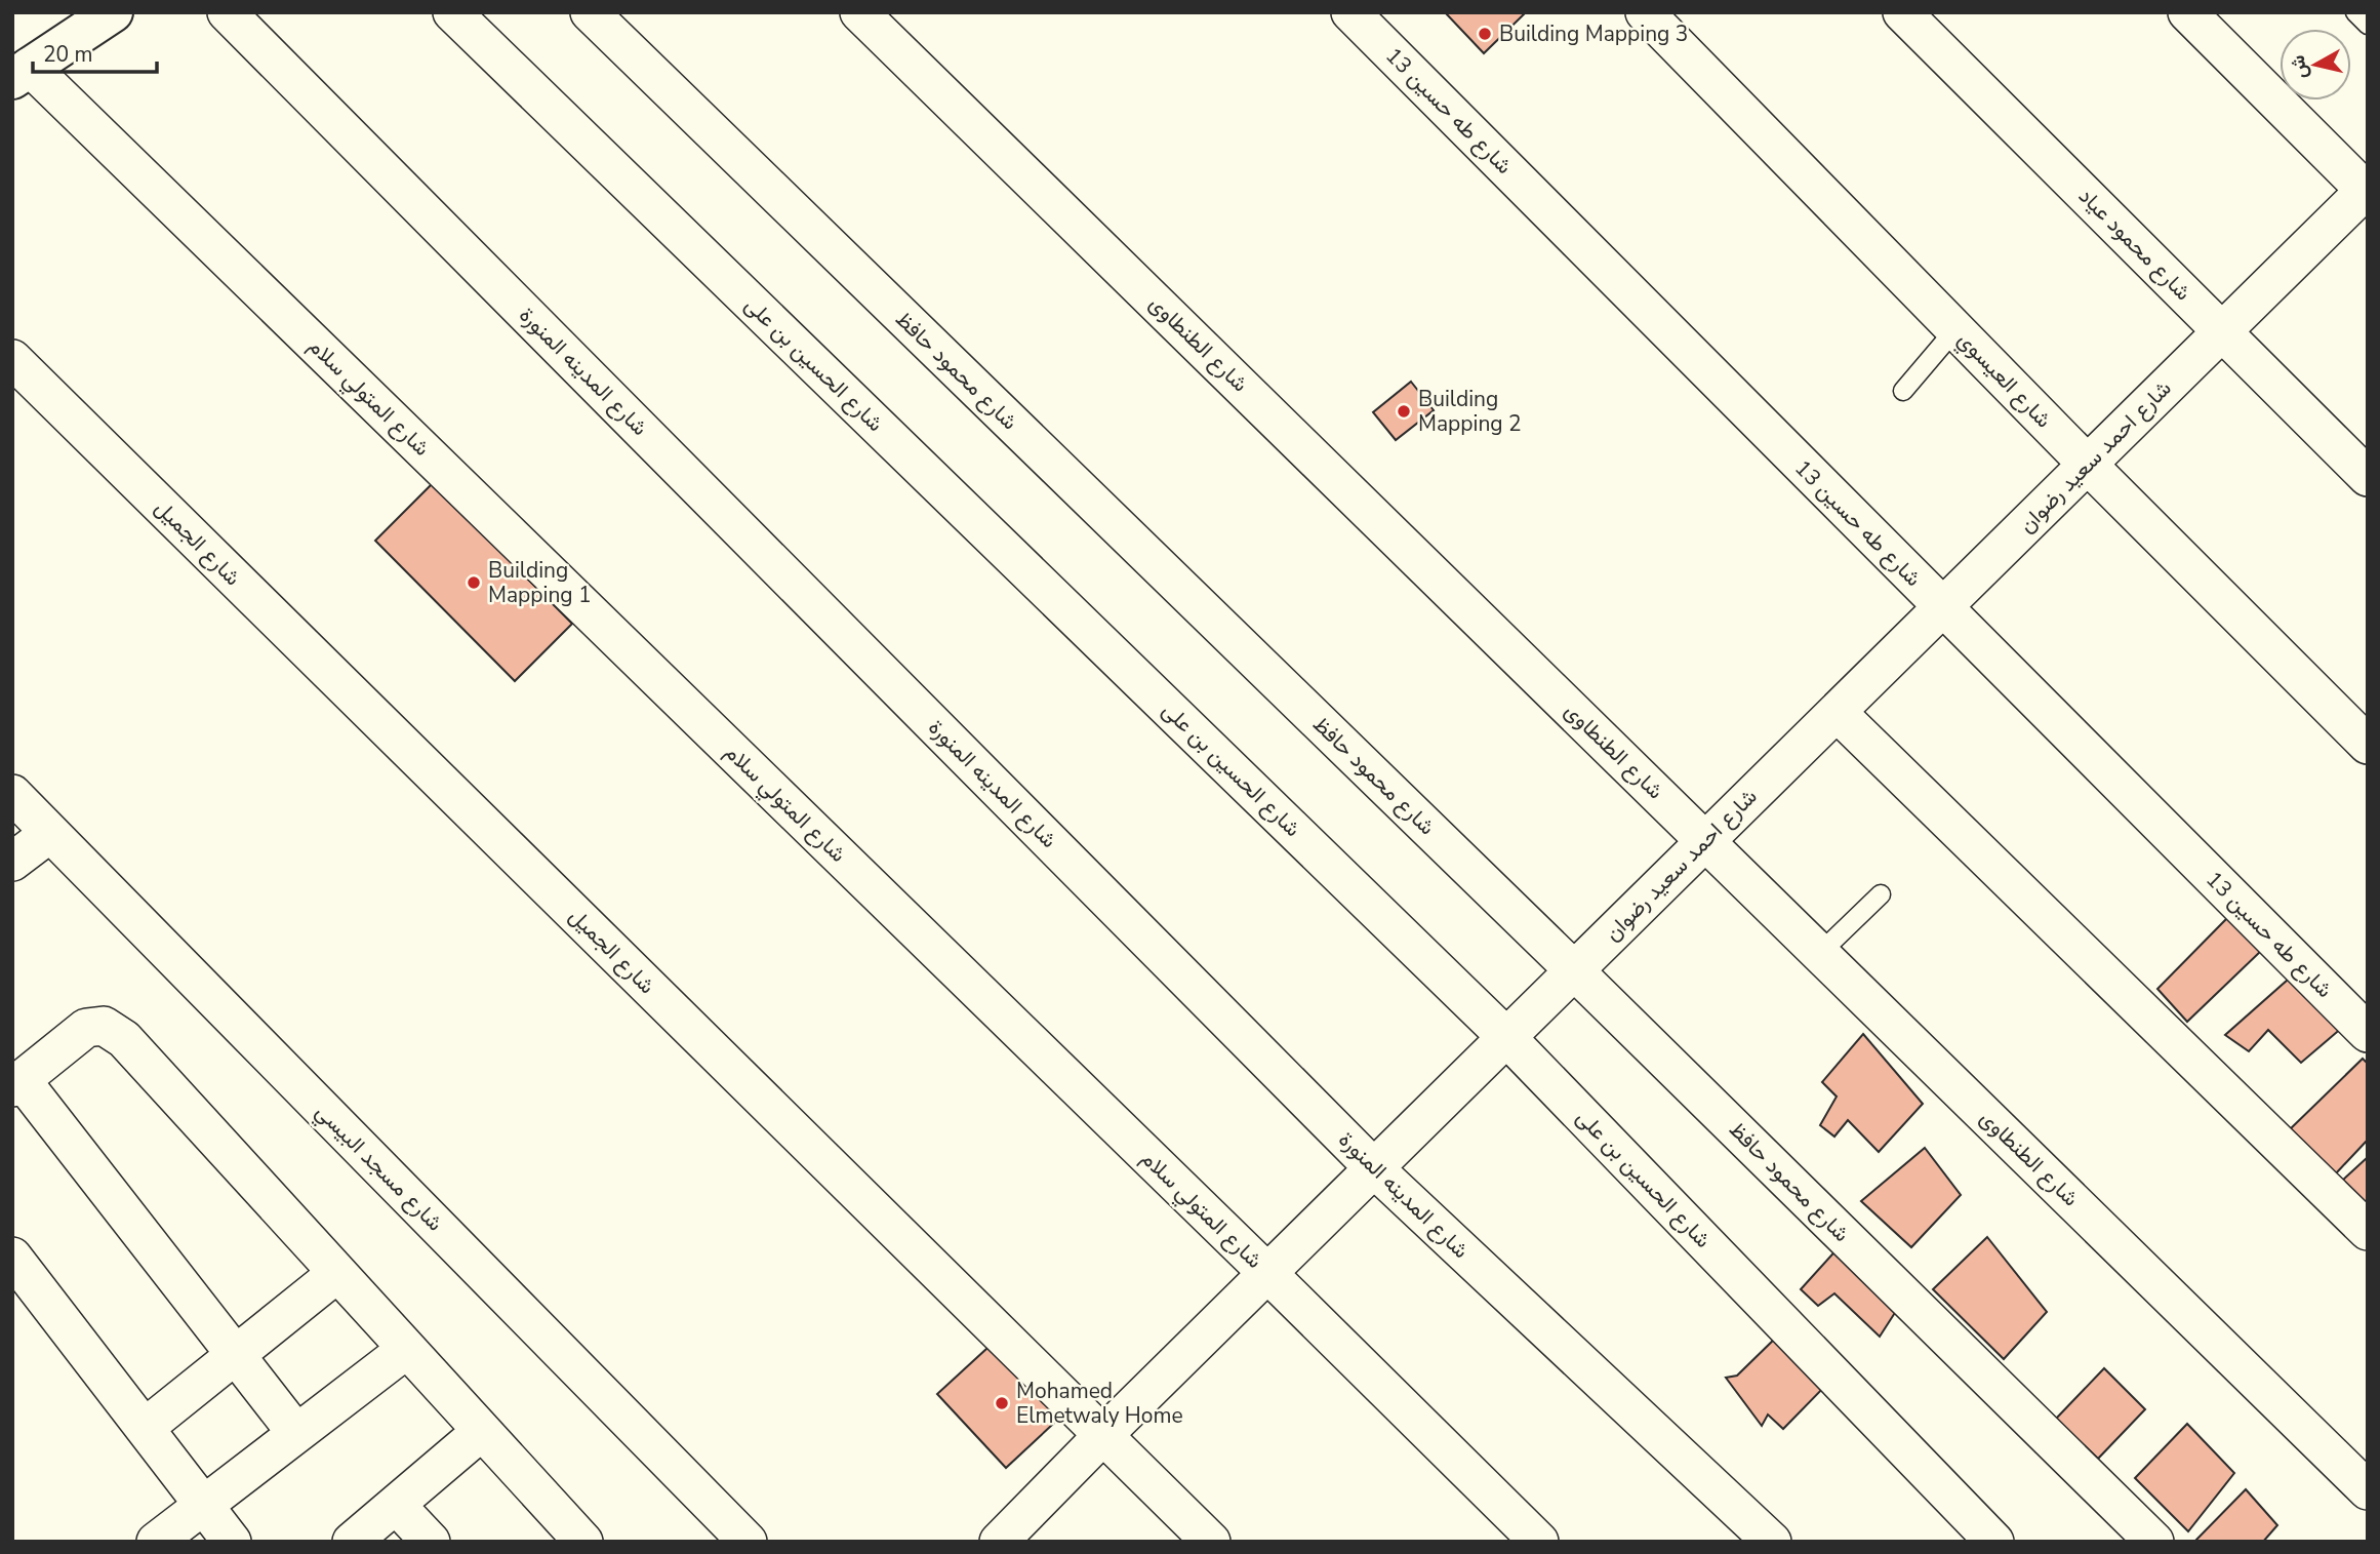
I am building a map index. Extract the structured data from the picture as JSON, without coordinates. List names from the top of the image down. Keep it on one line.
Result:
{"streets":{"street":["شارع طه حسين 13","شارع محمود عياد","شارع الطنطاوى","شارع الحسين بن على","شارع محمود حافظ","شارع المدينه المنورة","شارع العيسوي","شارع المتولي سلام","شارع احمد سعيد رضوان","شارع الجميل","شارع مسجد البيسي"]},"crossings":[["شارع طه حسين 13","شارع احمد سعيد رضوان"],["شارع محمود عياد","شارع احمد سعيد رضوان"],["شارع الطنطاوى","شارع احمد سعيد رضوان"],["شارع الحسين بن على","شارع احمد سعيد رضوان"],["شارع محمود حافظ","شارع احمد سعيد رضوان"],["شارع المدينه المنورة","شارع احمد سعيد رضوان"],["شارع العيسوي","شارع احمد سعيد رضوان"],["شارع المتولي سلام","شارع احمد سعيد رضوان"],["شارع احمد سعيد رضوان","شارع الجميل"]],"places":["Building Mapping 3","Building Mapping 2","Building Mapping 1","Mohamed Elmetwaly Home"],"scale_bar":"20 m","north":"left"}
